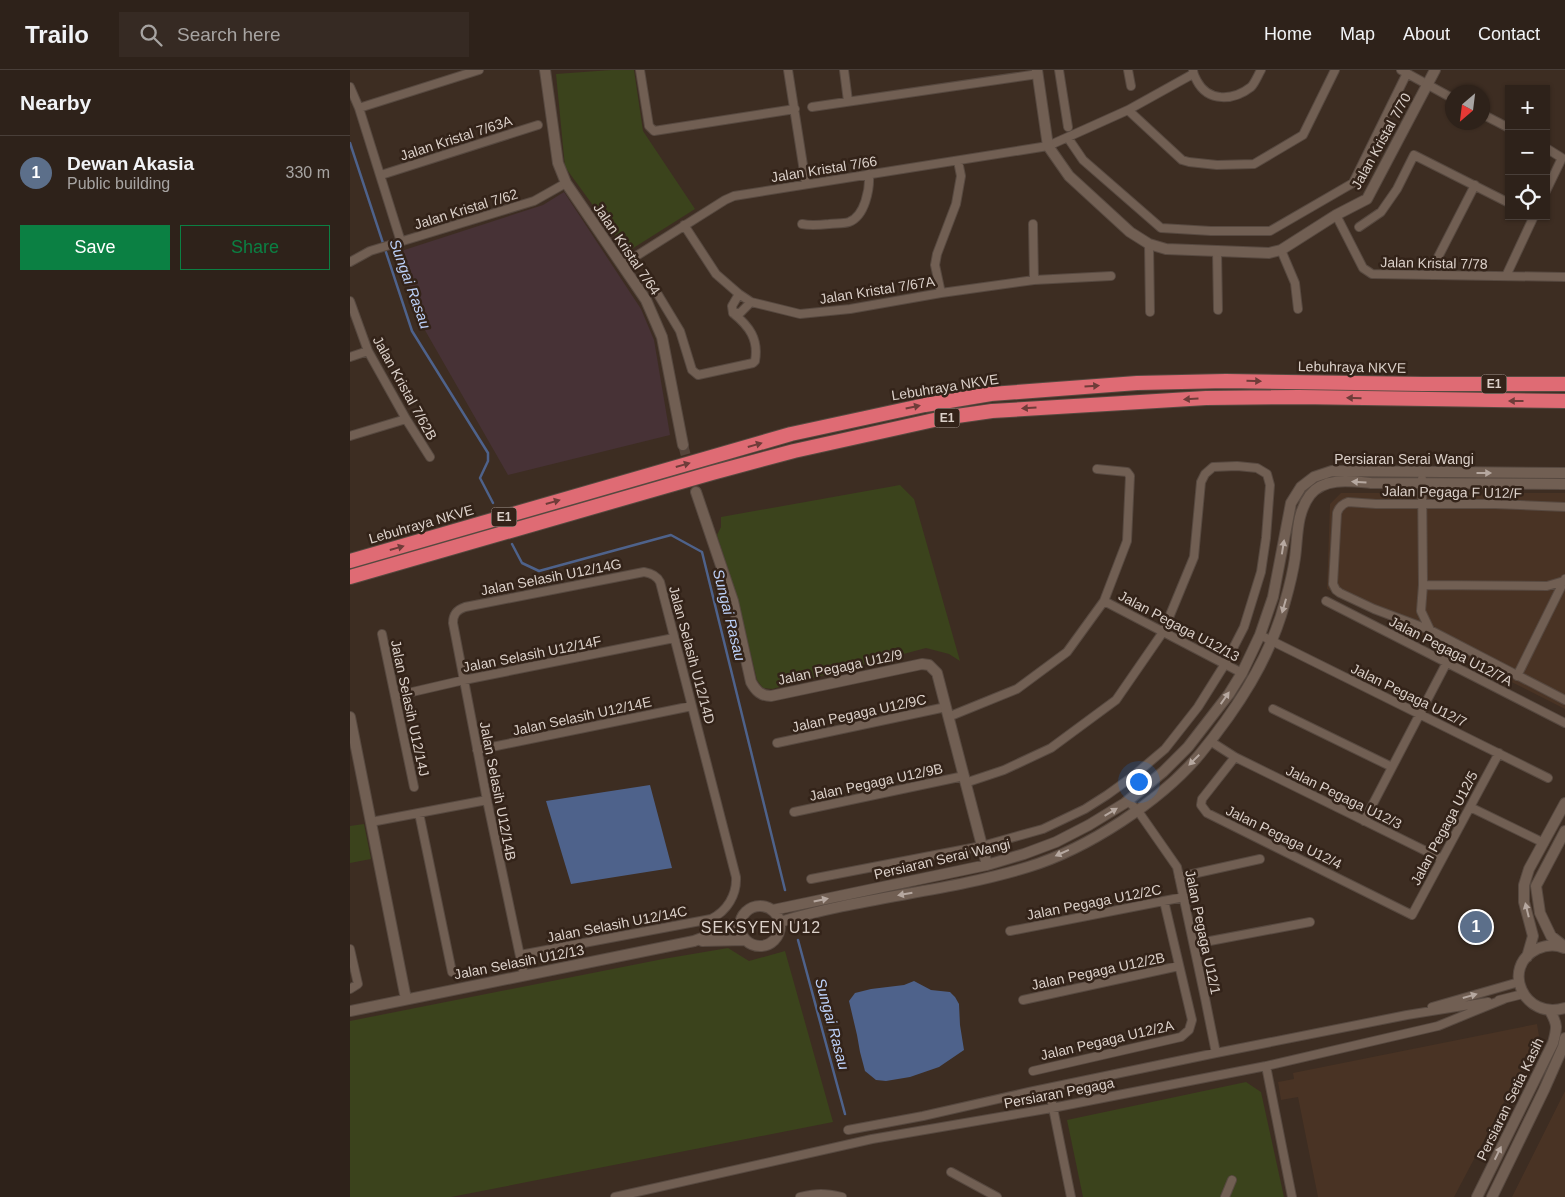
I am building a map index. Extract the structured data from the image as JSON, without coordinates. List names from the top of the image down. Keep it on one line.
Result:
{"streets":{"highway":["Lebuhraya NKVE","E1"],"street":["Jalan Kristal 7/63A","Jalan Kristal 7/70","Jalan Kristal 7/66","Jalan Kristal 7/62","Jalan Kristal 7/64","Jalan Kristal 7/78","Jalan Kristal 7/67A","Jalan Kristal 7/62B","Persiaran Serai Wangi","Jalan Pegaga F U12/F","Jalan Selasih U12/14G","Jalan Pegaga U12/13","Jalan Pegaga U12/7A","Jalan Selasih U12/14F","Jalan Selasih U12/14D","Jalan Pegaga U12/9","Jalan Pegaga U12/7","Jalan Selasih U12/14J","Jalan Pegaga U12/9C","Jalan Selasih U12/14E","Jalan Pegaga U12/9B","Jalan Selasih U12/14B","Jalan Pegaga U12/3","Jalan Pegaga U12/5","Jalan Pegaga U12/4","Jalan Pegaga U12/2C","Jalan Selasih U12/14C","Jalan Pegaga U12/1","Jalan Selasih U12/13","Jalan Pegaga U12/2B","Jalan Pegaga U12/2A","Persiaran Pegaga","Persiaran Setia Kasih"]},"crossings":[["Jalan Kristal 7/70","Jalan Kristal 7/66"],["Jalan Kristal 7/70","Jalan Kristal 7/78"],["Jalan Kristal 7/66","Jalan Kristal 7/64"],["Jalan Kristal 7/66","Jalan Kristal 7/67A"],["Jalan Kristal 7/62","Jalan Kristal 7/64"],["Persiaran Serai Wangi","Jalan Pegaga U12/13"],["Persiaran Serai Wangi","Jalan Pegaga U12/9"],["Persiaran Serai Wangi","Jalan Pegaga U12/7"],["Persiaran Serai Wangi","Jalan Pegaga U12/3"],["Persiaran Serai Wangi","Jalan Pegaga U12/1"],["Persiaran Serai Wangi","Jalan Selasih U12/13"],["Jalan Selasih U12/14G","Jalan Selasih U12/14D"],["Jalan Selasih U12/14G","Jalan Selasih U12/14B"],["Jalan Pegaga U12/13","Jalan Pegaga U12/9C"],["Jalan Pegaga U12/13","Jalan Pegaga U12/9B"],["Jalan Selasih U12/14F","Jalan Selasih U12/14D"],["Jalan Selasih U12/14F","Jalan Selasih U12/14J"],["Jalan Selasih U12/14F","Jalan Selasih U12/14B"],["Jalan Selasih U12/14D","Jalan Selasih U12/14E"],["Jalan Selasih U12/14D","Jalan Selasih U12/14C"],["Jalan Pegaga U12/9","Jalan Pegaga U12/9C"],["Jalan Pegaga U12/9","Jalan Pegaga U12/9B"],["Jalan Pegaga U12/7","Jalan Pegaga U12/5"],["Jalan Selasih U12/14E","Jalan Selasih U12/14B"],["Jalan Selasih U12/14B","Jalan Selasih U12/14C"],["Jalan Selasih U12/14B","Jalan Selasih U12/13"],["Jalan Pegaga U12/3","Jalan Pegaga U12/5"],["Jalan Pegaga U12/3","Jalan Pegaga U12/4"],["Jalan Pegaga U12/5","Jalan Pegaga U12/4"],["Jalan Pegaga U12/2C","Jalan Pegaga U12/1"],["Jalan Pegaga U12/1","Persiaran Pegaga"],["Jalan Pegaga U12/2B","Jalan Pegaga U12/2A"]],"districts":["SEKSYEN U12"],"water":["Sungai Rasau"],"north":"bottom left","page":{"header":"Trailo","search":"Search here","nav":["Home","Map","About","Contact"],"heading":"Nearby","map_buttons":["+","−"],"list":[{"mark":"1","name":"Dewan Akasia","note":"Public building","value":"330 m"}],"buttons":["Save","Share"],"pins":"1"}}
